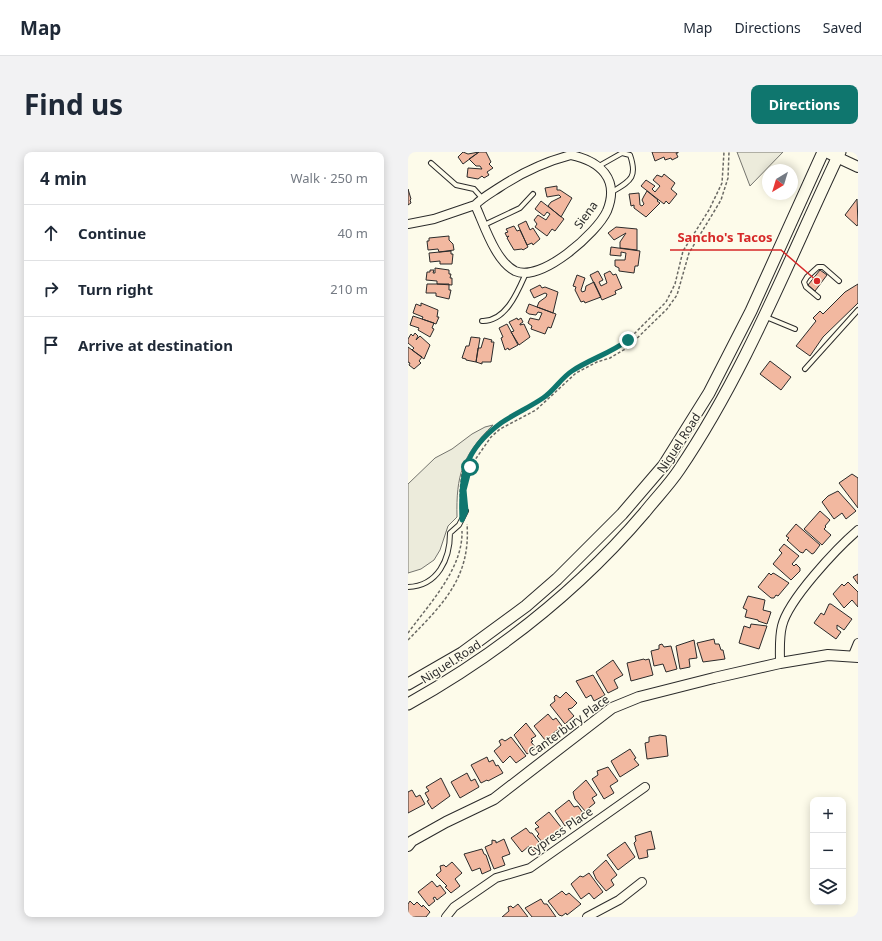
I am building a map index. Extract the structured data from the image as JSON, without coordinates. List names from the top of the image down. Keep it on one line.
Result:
{"streets":{"main road":["Niguel Road"],"street":["Siena","Canterbury Place","Cypress Place"]},"places":["Sancho's Tacos"],"north":"bottom left","page":{"header":"Map","nav":["Map","Directions","Saved"],"title":"Find us","buttons":"Directions","heading":["4 min","Walk · 250 m"],"list":[["Continue","40 m"],["Turn right","210 m"],"Arrive at destination"],"map_buttons":["+","−"]}}
